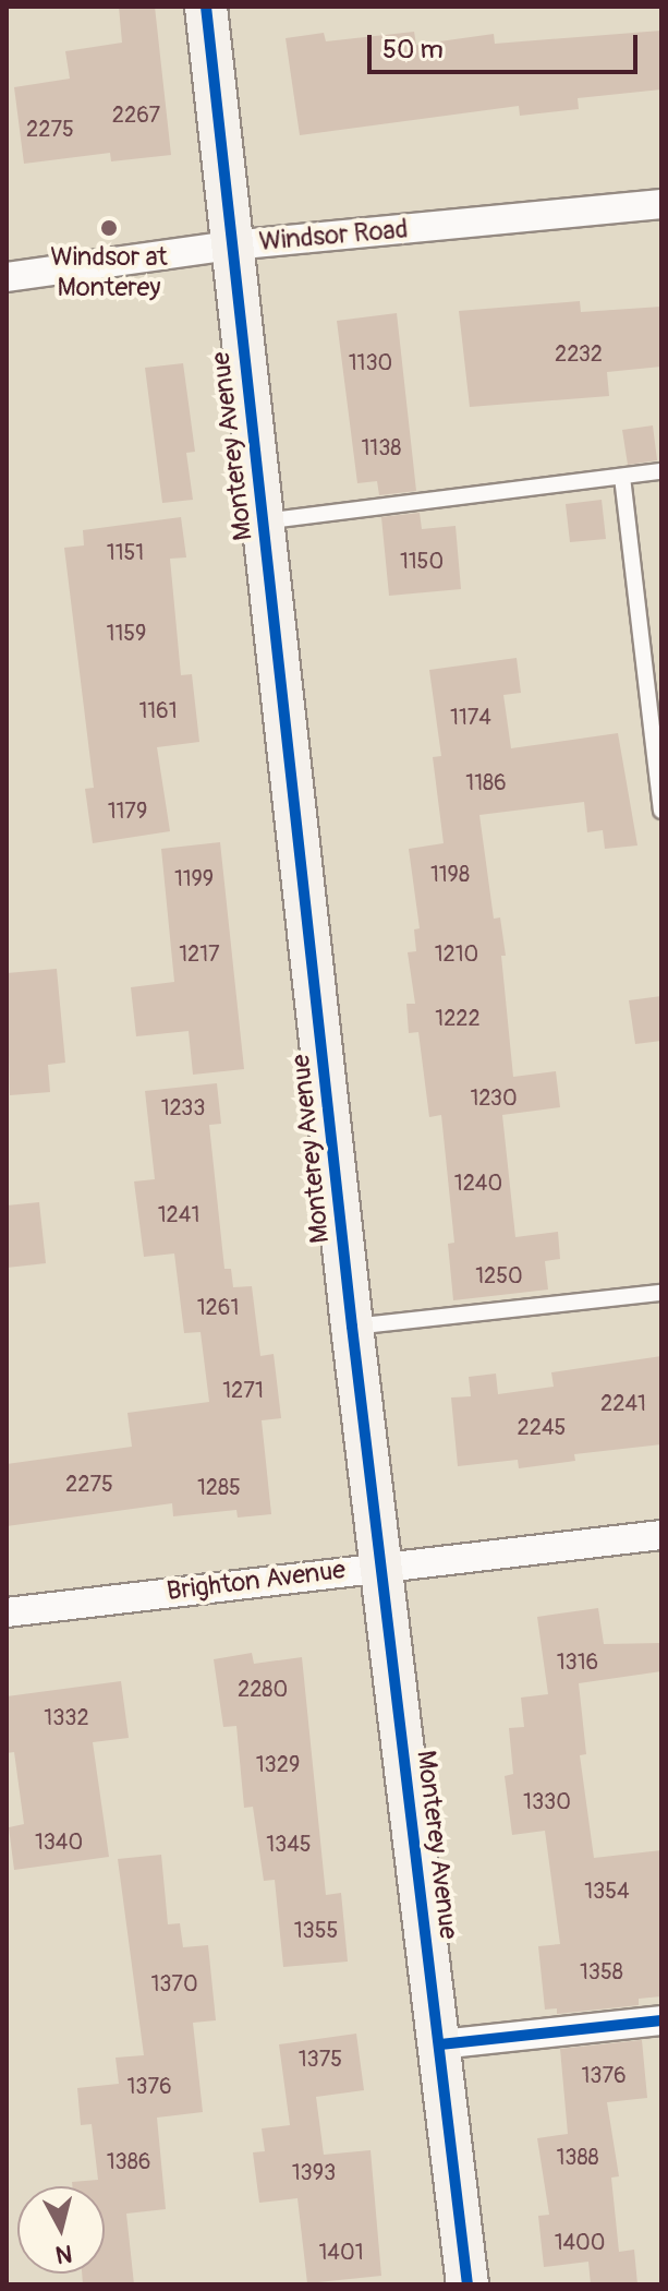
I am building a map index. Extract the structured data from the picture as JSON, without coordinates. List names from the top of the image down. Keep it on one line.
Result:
{"streets":{"street":["Windsor Road","Monterey Avenue","Brighton Avenue"]},"crossings":[["Windsor Road","Monterey Avenue"],["Monterey Avenue","Brighton Avenue"]],"places":["Windsor at Monterey"],"house_numbers":["2267","2275","2232","1130","1138","1151","1150","1159","1161","1174","1186","1179","1198","1199","1217","1210","1222","1230","1233","1240","1241","1250","1261","1271","2241","2245","2275","1285","1316","2280","1332","1329","1330","1340","1345","1354","1355","1358","1370","1375","1376","1376","1388","1386","1393","1400","1401"],"scale_bar":"50 m","north":"bottom"}
